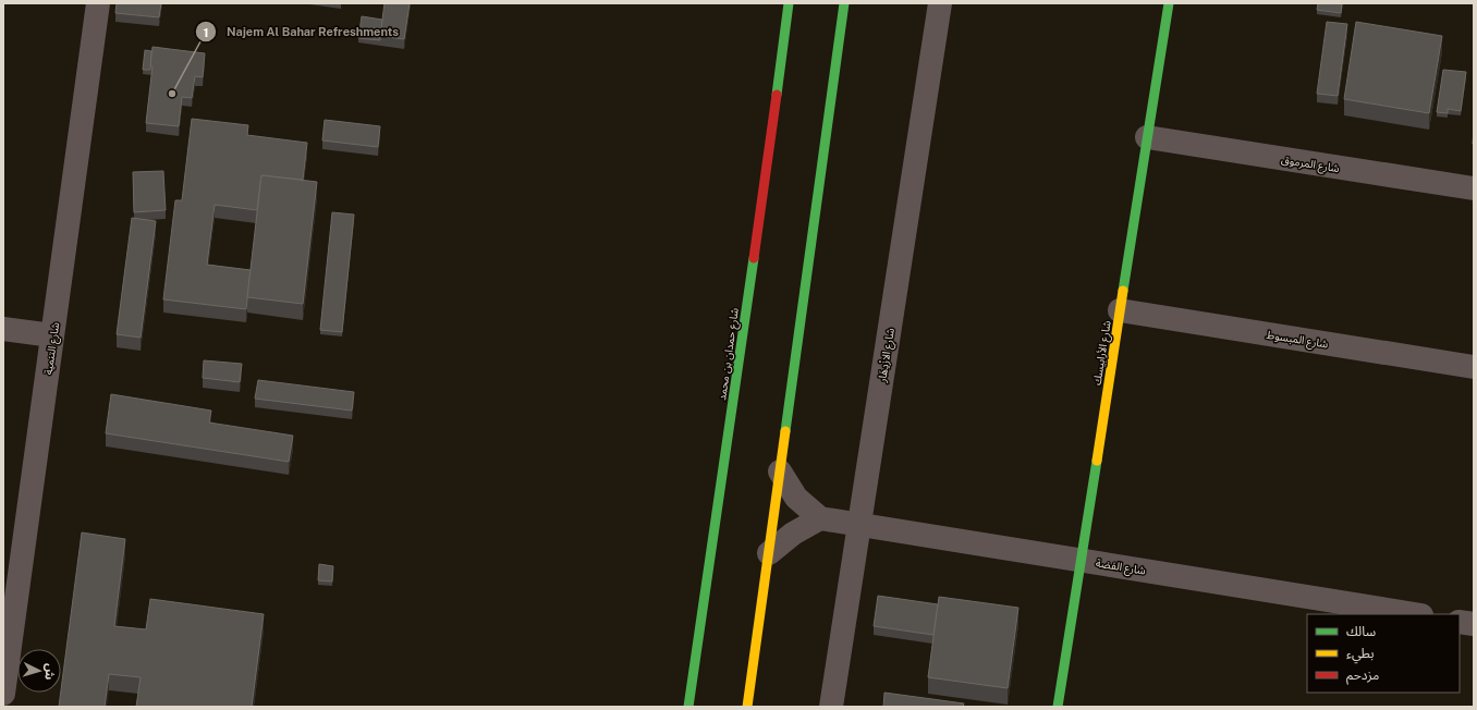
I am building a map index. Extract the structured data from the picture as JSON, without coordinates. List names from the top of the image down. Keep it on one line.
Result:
{"streets":{"main road":["شارع الأرابيسك","شارع حمدان بن محمد"],"street":["شارع المرموق","شارع المبسوط","شارع التنمية","شارع الازْدِهَار","شارع الفضة"]},"crossings":[["شارع المرموق","شارع الأرابيسك"],["شارع المبسوط","شارع الأرابيسك"],["شارع الأرابيسك","شارع الفضة"],["شارع الازْدِهَار","شارع الفضة"]],"places":["Najem Al Bahar Refreshments"],"legend":["سالك","بطيء","مزدحم"],"north":"right"}
